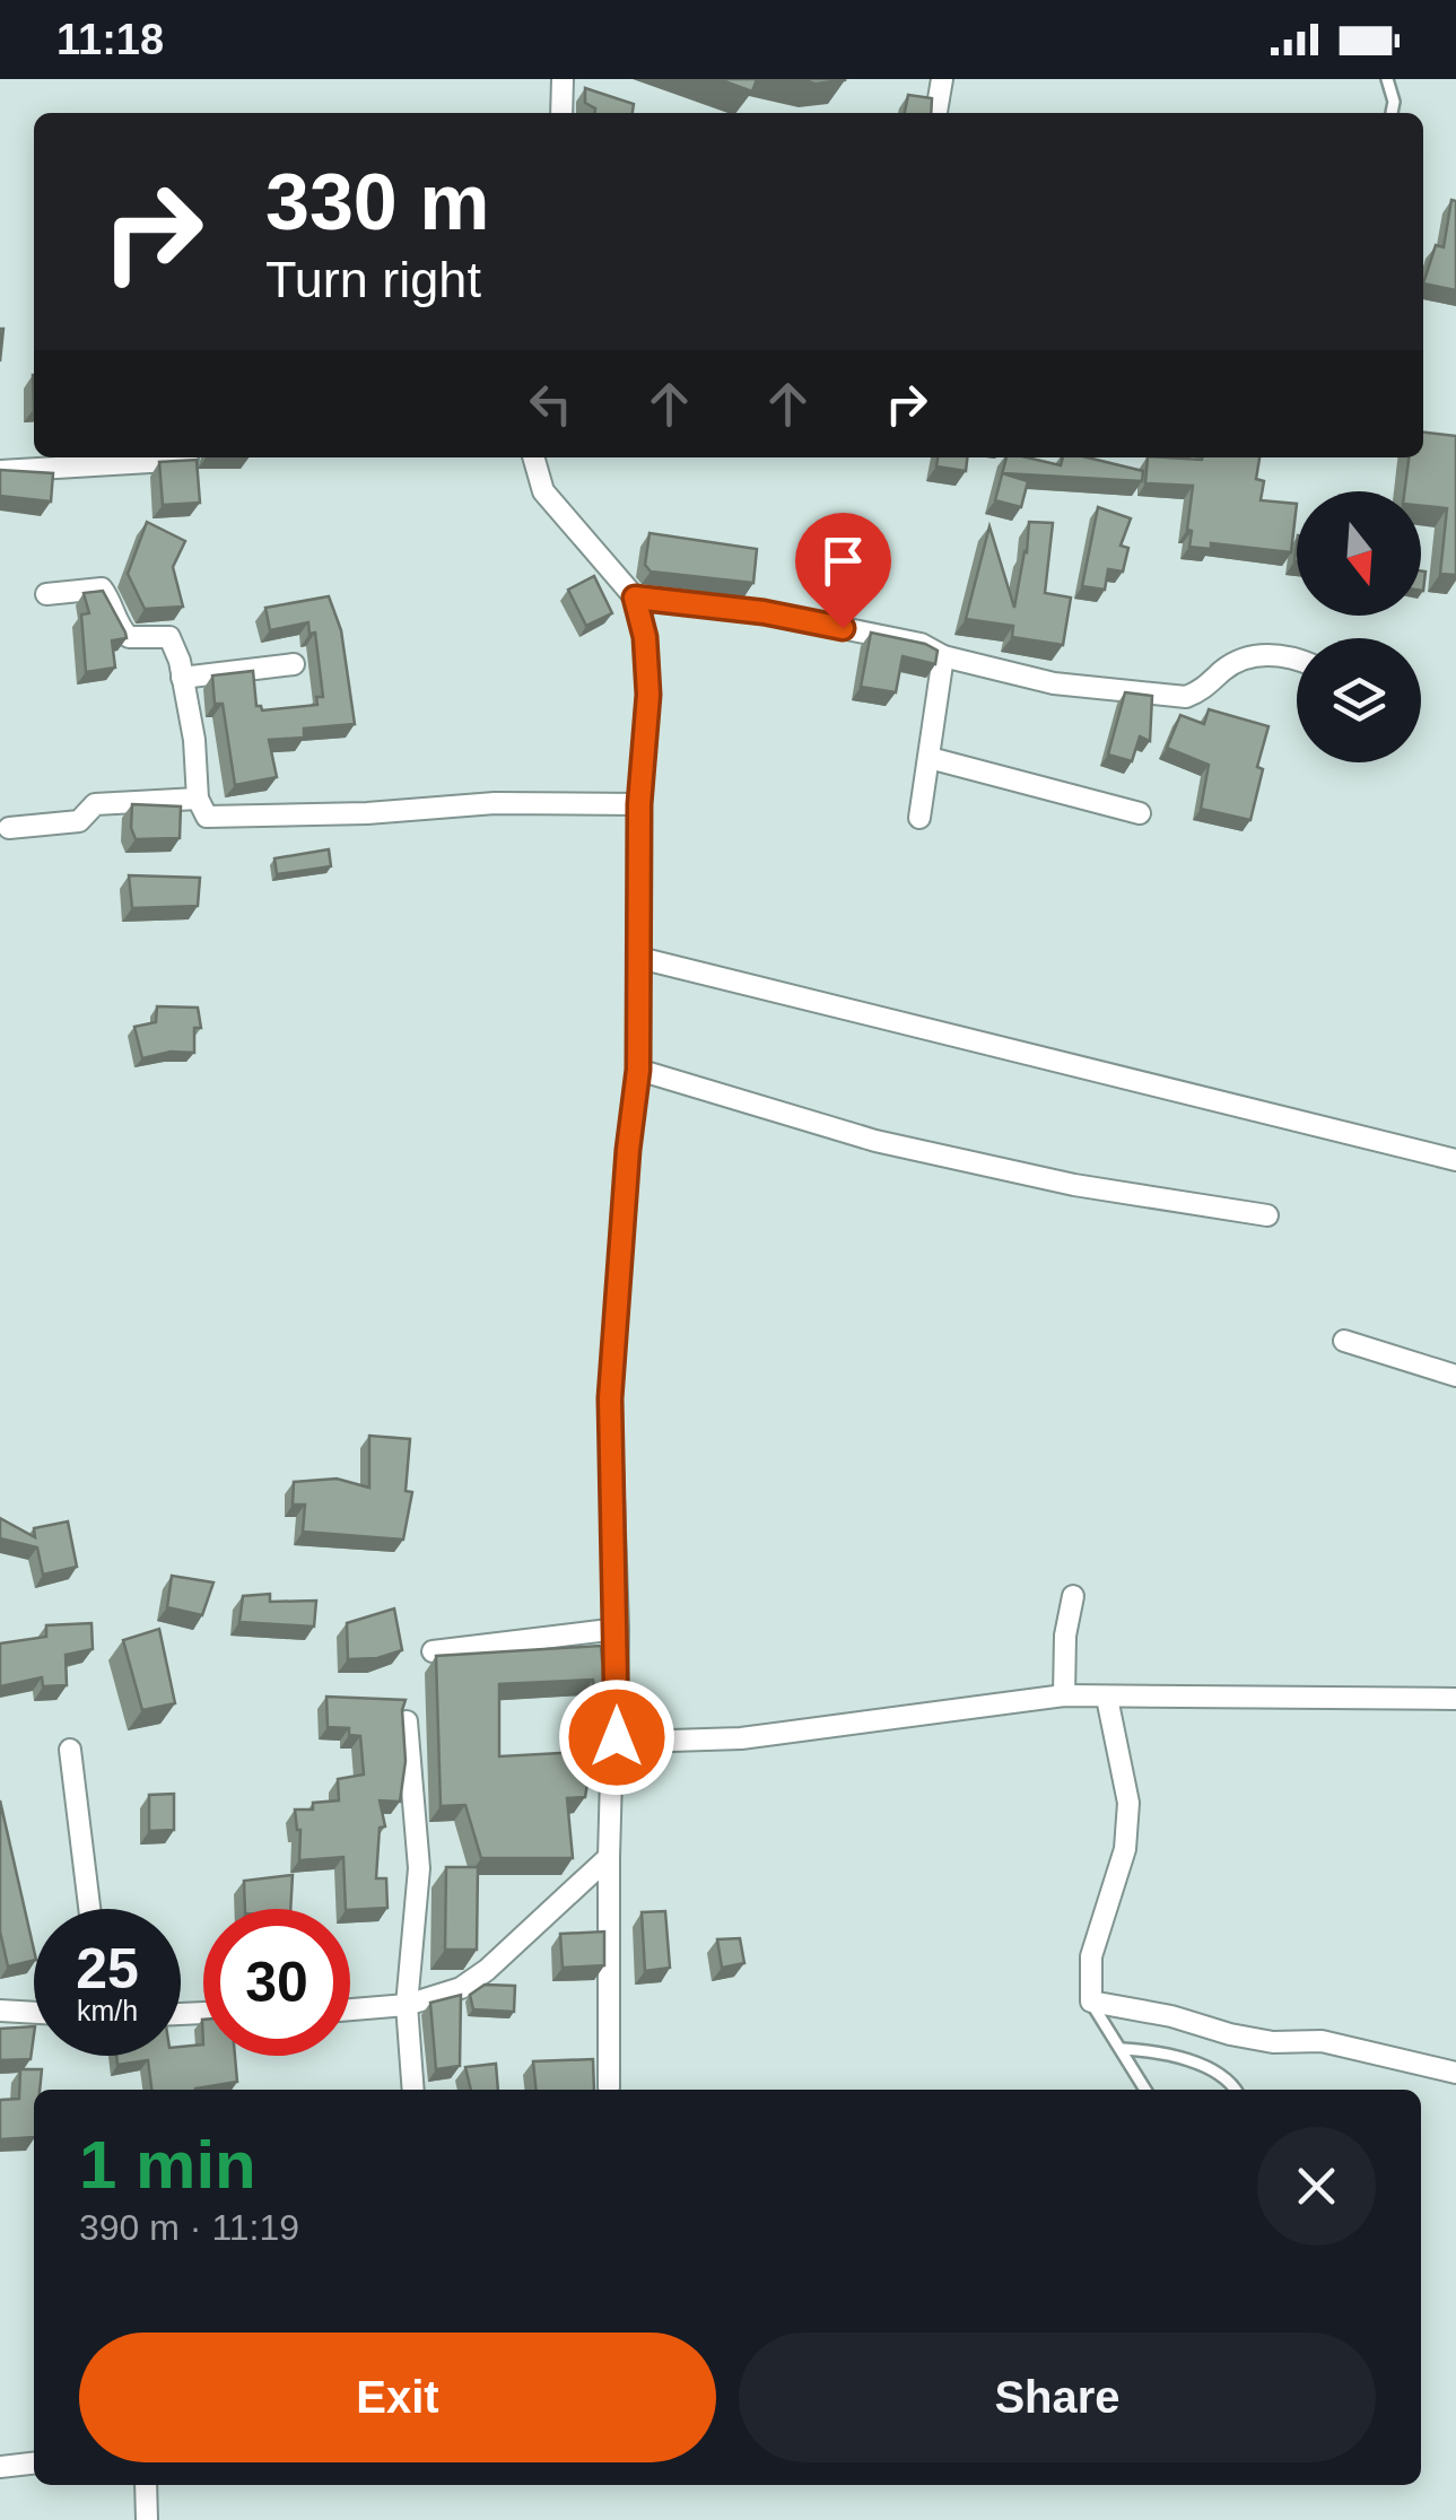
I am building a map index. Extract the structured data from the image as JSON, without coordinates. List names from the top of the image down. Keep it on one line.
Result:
{"north":"bottom","page":{"status":"11:18","turn":["330 m","Turn right"],"speed":"25 km/h","limit":"30","heading":["1 min","390 m · 11:19"],"buttons":["Exit","Share"]}}
